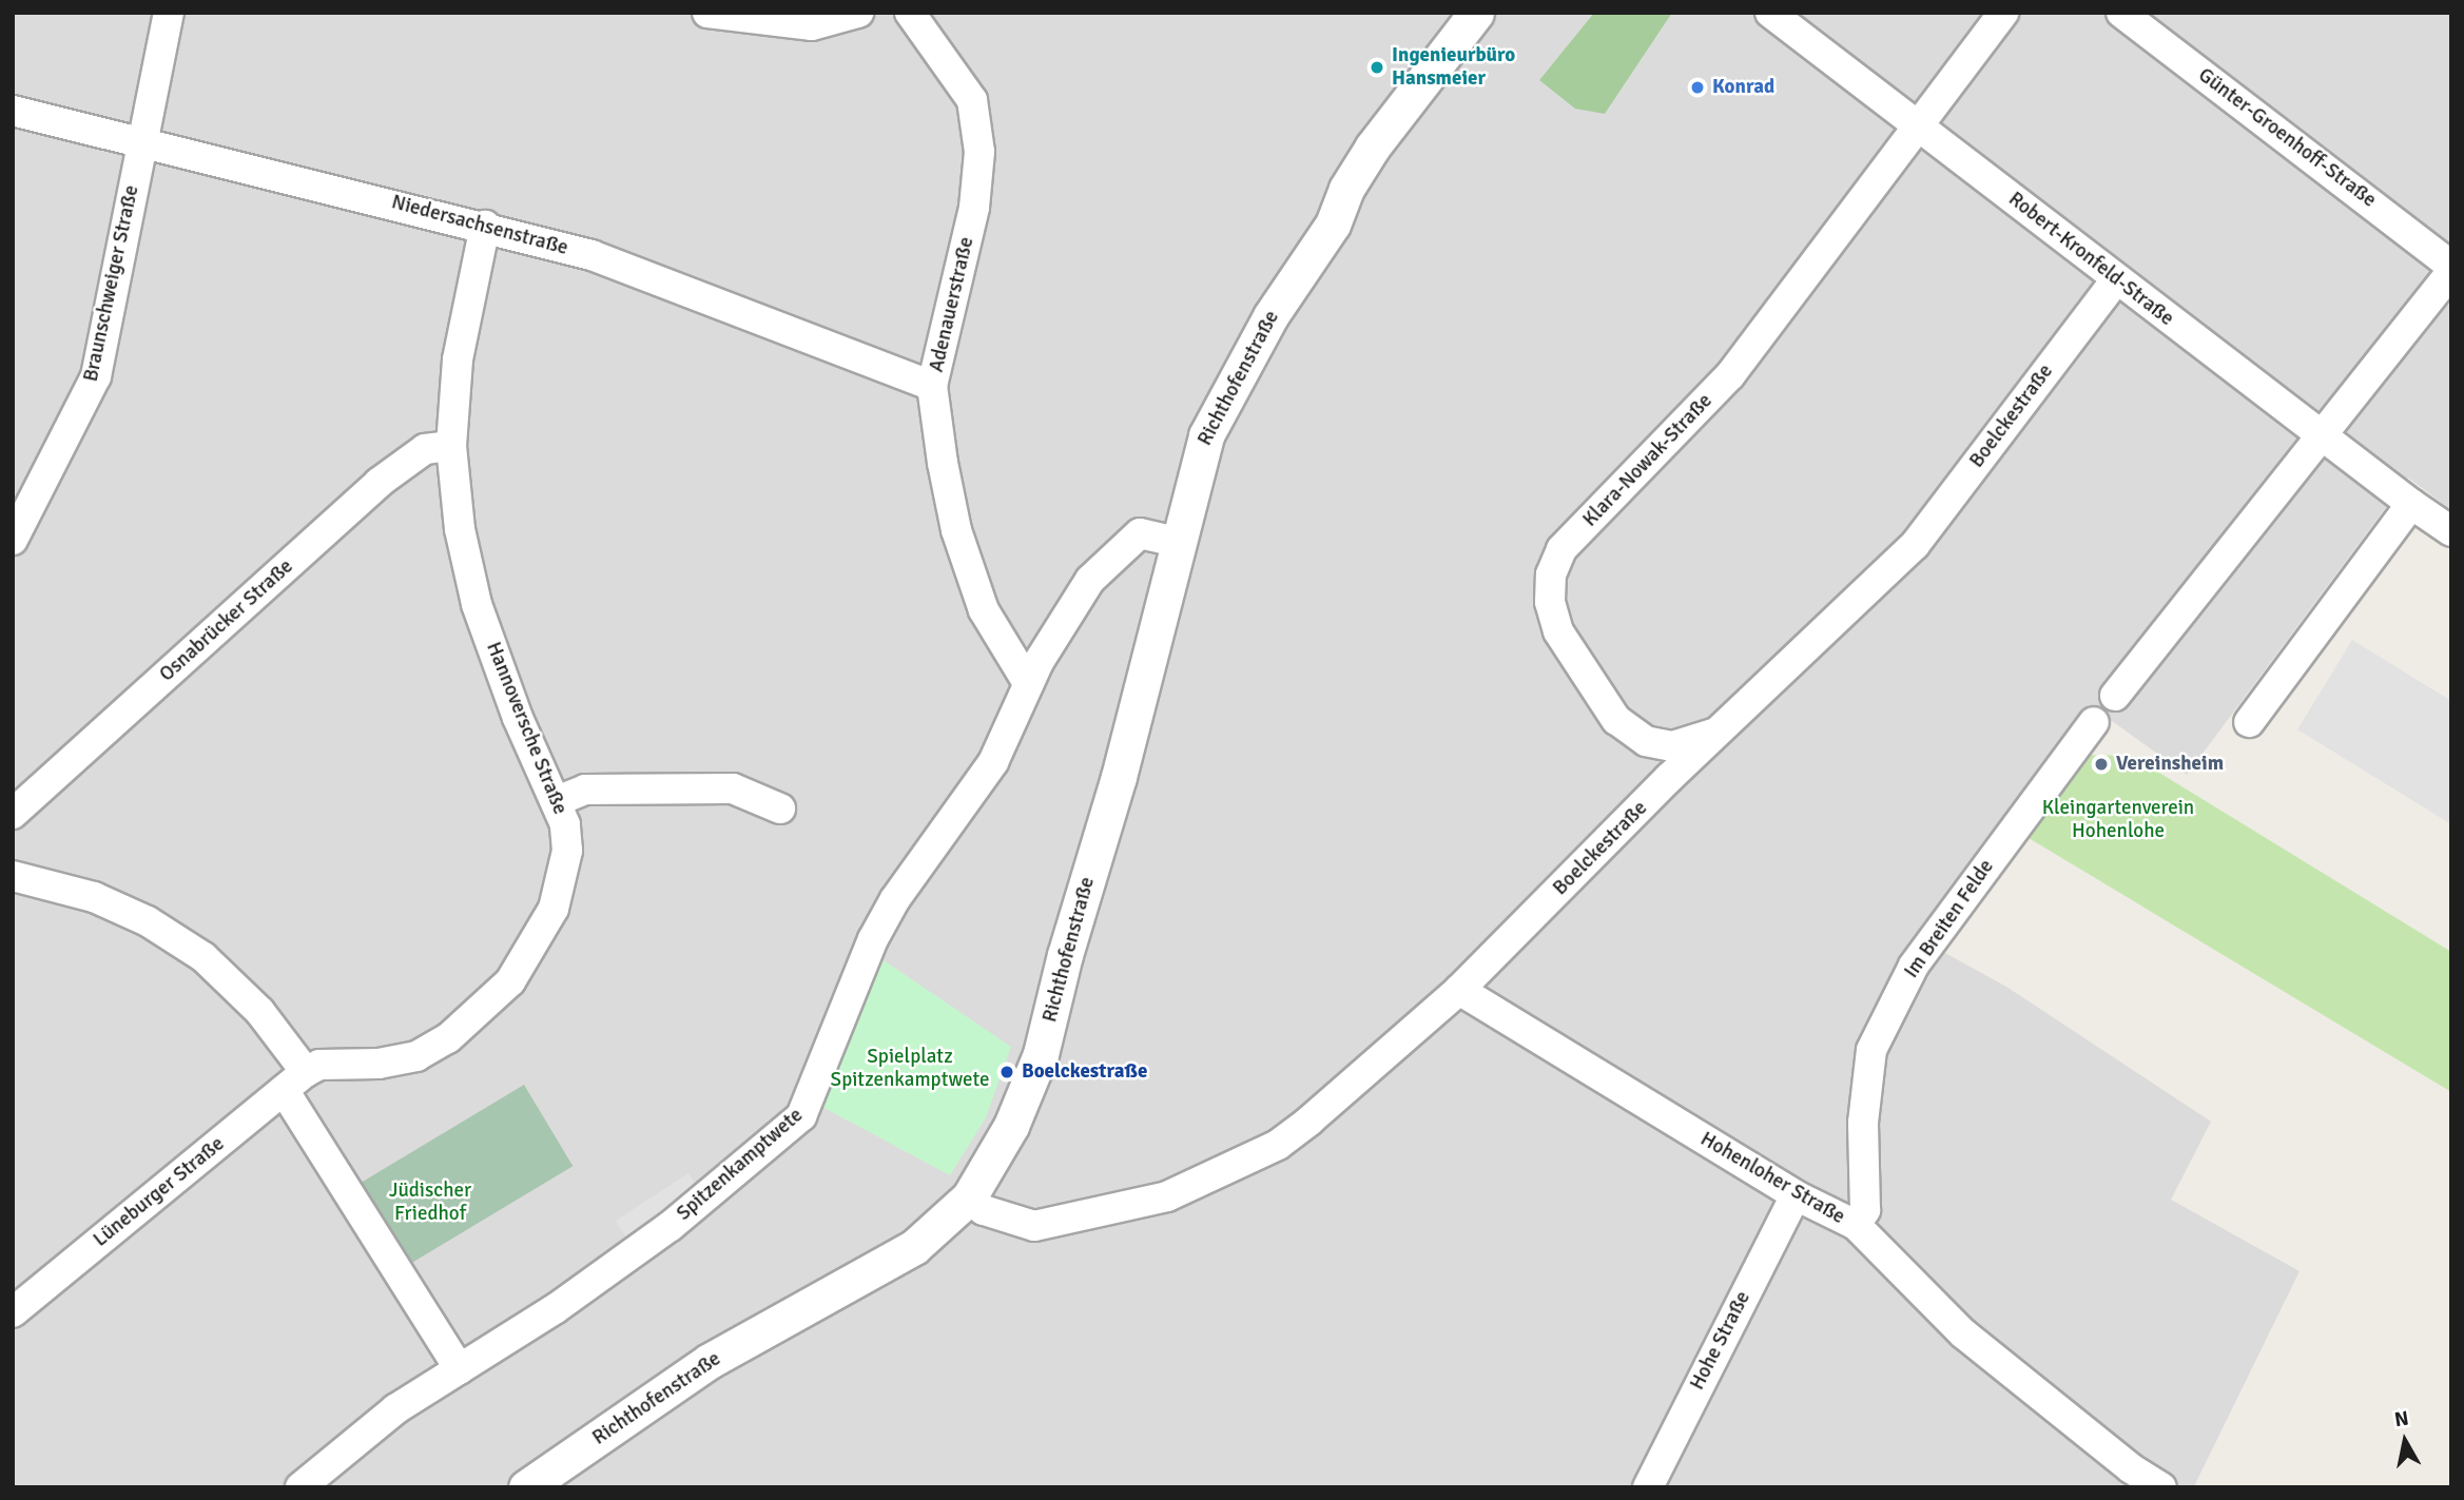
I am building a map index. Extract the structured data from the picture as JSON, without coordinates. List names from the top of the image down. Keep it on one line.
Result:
{"streets":{"street":["Günter-Groenhoff-Straße","Niedersachsenstraße","Robert-Kronfeld-Straße","Braunschweiger Straße","Adenauerstraße","Richthofenstraße","Boelckestraße","Klara-Nowak-Straße","Osnabrücker Straße","Hannoversche Straße","Im Breiten Felde","Spitzenkamptwete","Hohenloher Straße","Lüneburger Straße","Hohe Straße"]},"crossings":[["Niedersachsenstraße","Braunschweiger Straße"],["Niedersachsenstraße","Adenauerstraße"],["Niedersachsenstraße","Hannoversche Straße"],["Robert-Kronfeld-Straße","Boelckestraße"],["Robert-Kronfeld-Straße","Klara-Nowak-Straße"],["Adenauerstraße","Spitzenkamptwete"],["Richthofenstraße","Boelckestraße"],["Richthofenstraße","Spitzenkamptwete"],["Boelckestraße","Klara-Nowak-Straße"],["Boelckestraße","Hohenloher Straße"],["Osnabrücker Straße","Hannoversche Straße"],["Hannoversche Straße","Lüneburger Straße"],["Im Breiten Felde","Hohenloher Straße"],["Hohenloher Straße","Hohe Straße"]],"parks":["Kleingartenverein Hohenlohe","Spielplatz Spitzenkamptwete","Jüdischer Friedhof"],"places":["Ingenieurbüro Hansmeier","Konrad","Vereinsheim","Boelckestraße"],"north":"top"}
